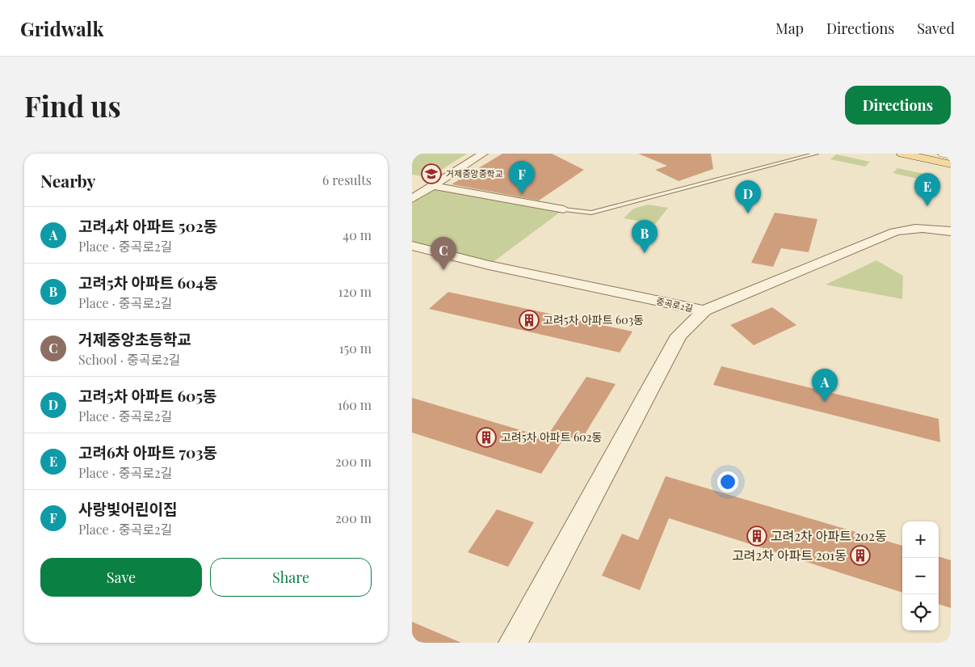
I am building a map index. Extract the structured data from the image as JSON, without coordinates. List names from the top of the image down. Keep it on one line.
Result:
{"streets":{"street":["중곡로2길"]},"places":{"school or university":["거제중앙중학교"],"building":["고려5차 아파트 603동","고려5차 아파트 602동","고려2차 아파트 202동","고려2차 아파트 201동"]},"page":{"header":"Gridwalk","nav":["Map","Directions","Saved"],"buttons":["Directions",["Save","Share"]],"title":"Find us","heading":["Nearby","6 results"],"pins":["F","E","D","B","C","A"],"list":[{"mark":"A","name":"고려4차 아파트 502동","note":"Place · 중곡로2길","value":"40 m"},{"mark":"B","name":"고려5차 아파트 604동","note":"Place · 중곡로2길","value":"120 m"},{"mark":"C","name":"거제중앙초등학교","note":"School · 중곡로2길","value":"150 m"},{"mark":"D","name":"고려5차 아파트 605동","note":"Place · 중곡로2길","value":"160 m"},{"mark":"E","name":"고려6차 아파트 703동","note":"Place · 중곡로2길","value":"200 m"},{"mark":"F","name":"사랑빛어린이집","note":"Place · 중곡로2길","value":"200 m"}],"map_buttons":["+","−"]}}
